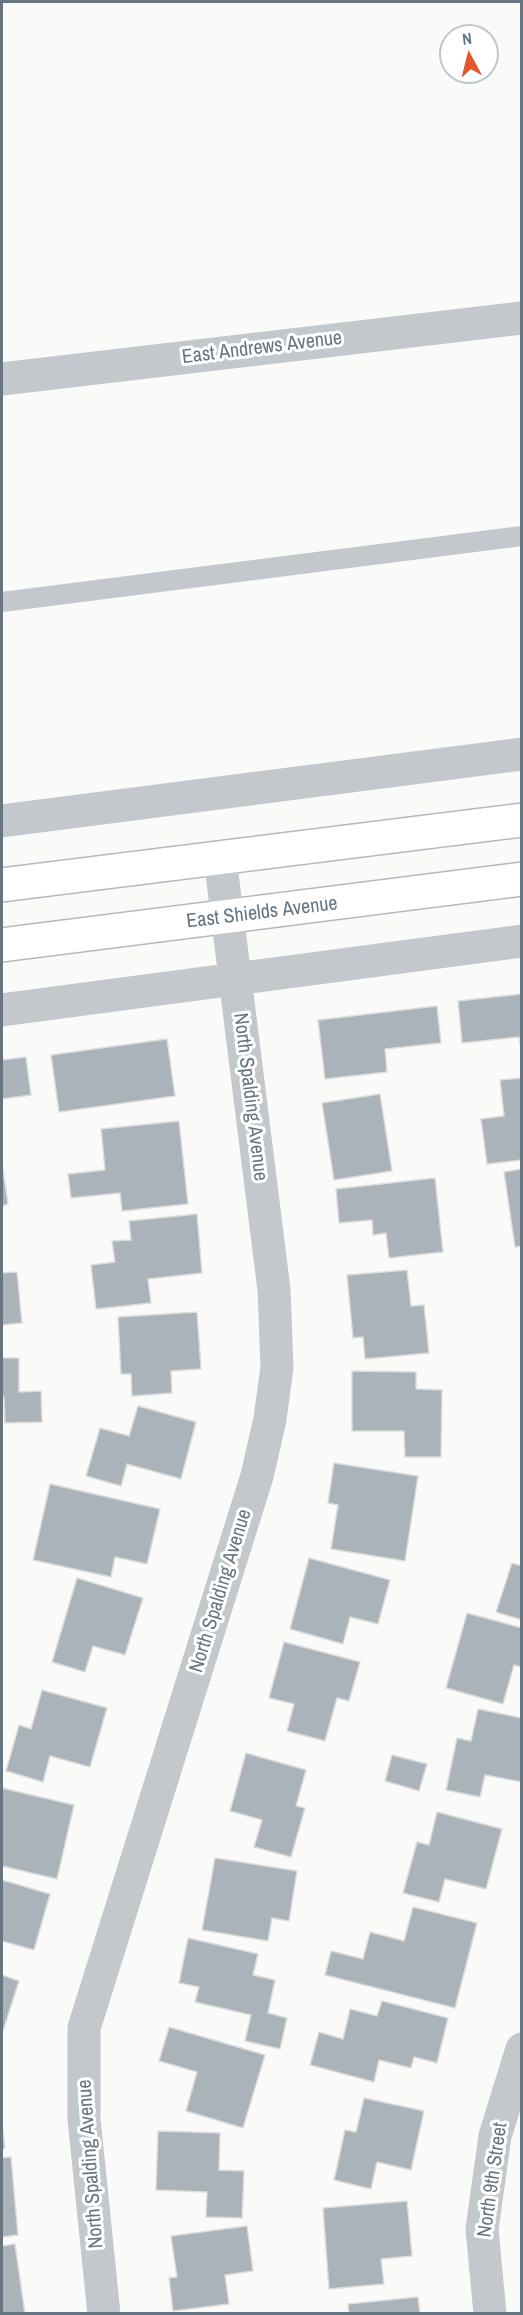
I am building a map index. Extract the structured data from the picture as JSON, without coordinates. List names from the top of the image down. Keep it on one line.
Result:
{"streets":{"main road":["East Shields Avenue"],"street":["East Andrews Avenue","North Spalding Avenue","North 9th Street"]},"crossings":[["East Shields Avenue","North Spalding Avenue"]],"north":"top"}
